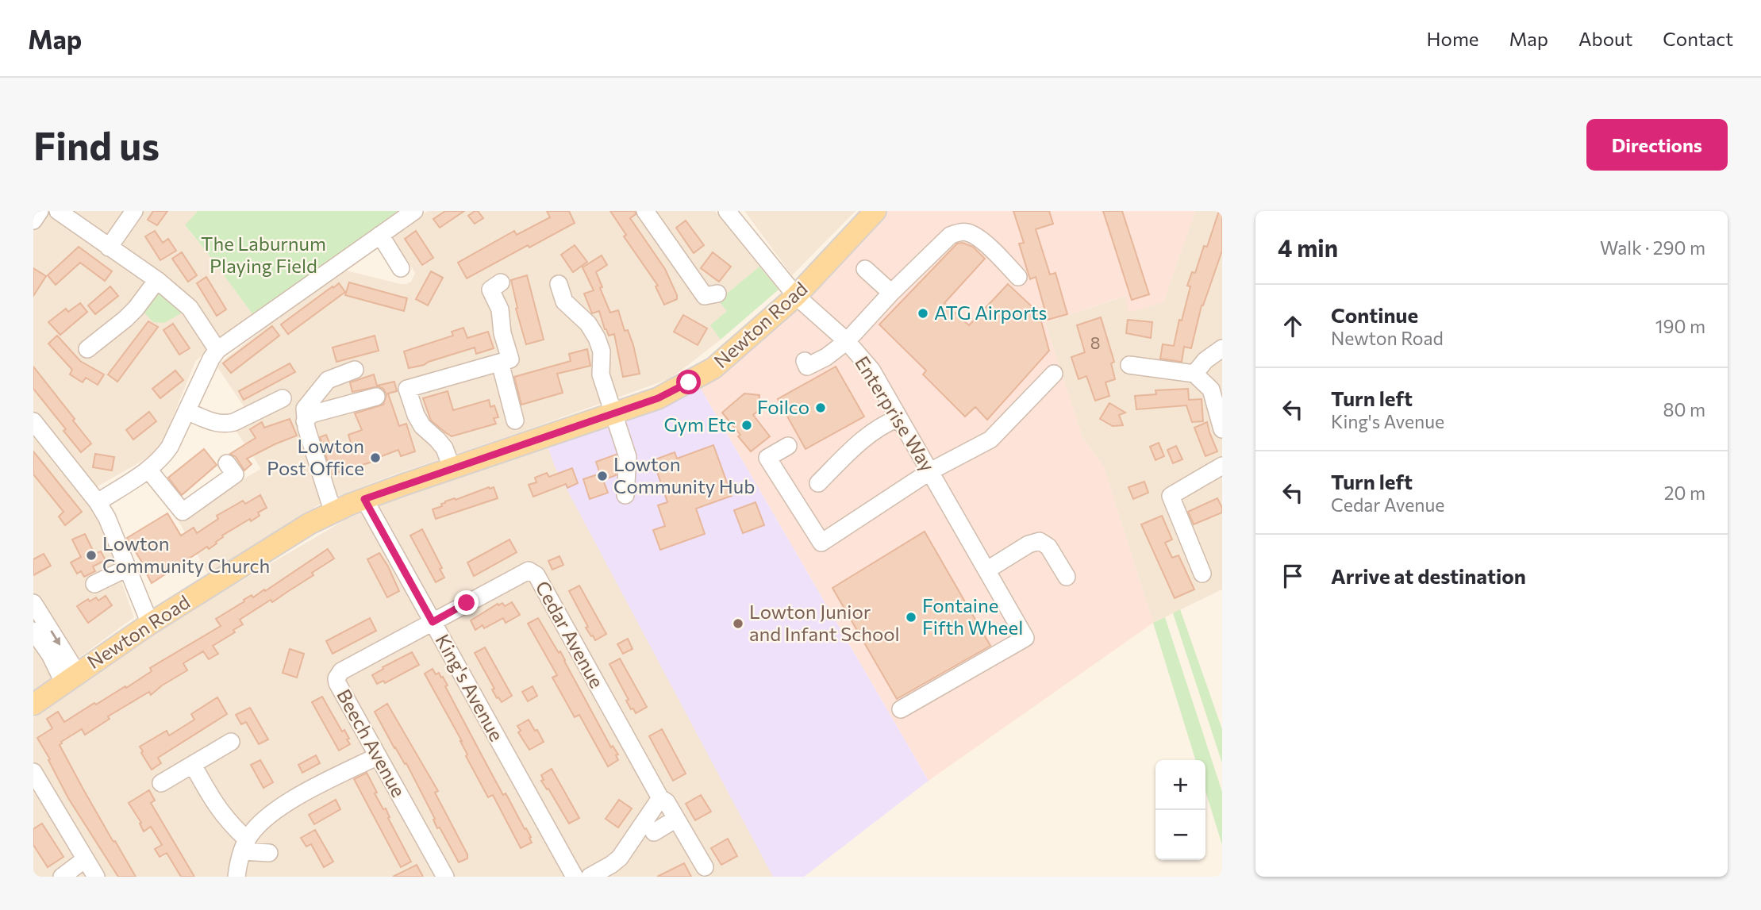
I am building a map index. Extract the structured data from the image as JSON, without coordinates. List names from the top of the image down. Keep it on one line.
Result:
{"streets":{"main road":["Newton Road"],"street":["Enterprise Way","Cedar Avenue","King's Avenue","Beech Avenue"]},"crossings":[["Newton Road","Enterprise Way"],["Newton Road","King's Avenue"],["Cedar Avenue","King's Avenue"],["Cedar Avenue","Beech Avenue"],["King's Avenue","Beech Avenue"]],"parks":["The Laburnum Playing Field"],"places":["ATG Airports","Foilco","Gym Etc","Lowton Post Office","Lowton Community Hub","Lowton Community Church","Fontaine Fifth Wheel","Lowton Junior and Infant School"],"house_numbers":["8"],"page":{"header":"Map","nav":["Home","Map","About","Contact"],"buttons":"Directions","title":"Find us","heading":["4 min","Walk · 290 m"],"list":[["Continue","Newton Road","190 m"],["Turn left","King's Avenue","80 m"],["Turn left","Cedar Avenue","20 m"],"Arrive at destination"],"map_buttons":["+","−"]}}
